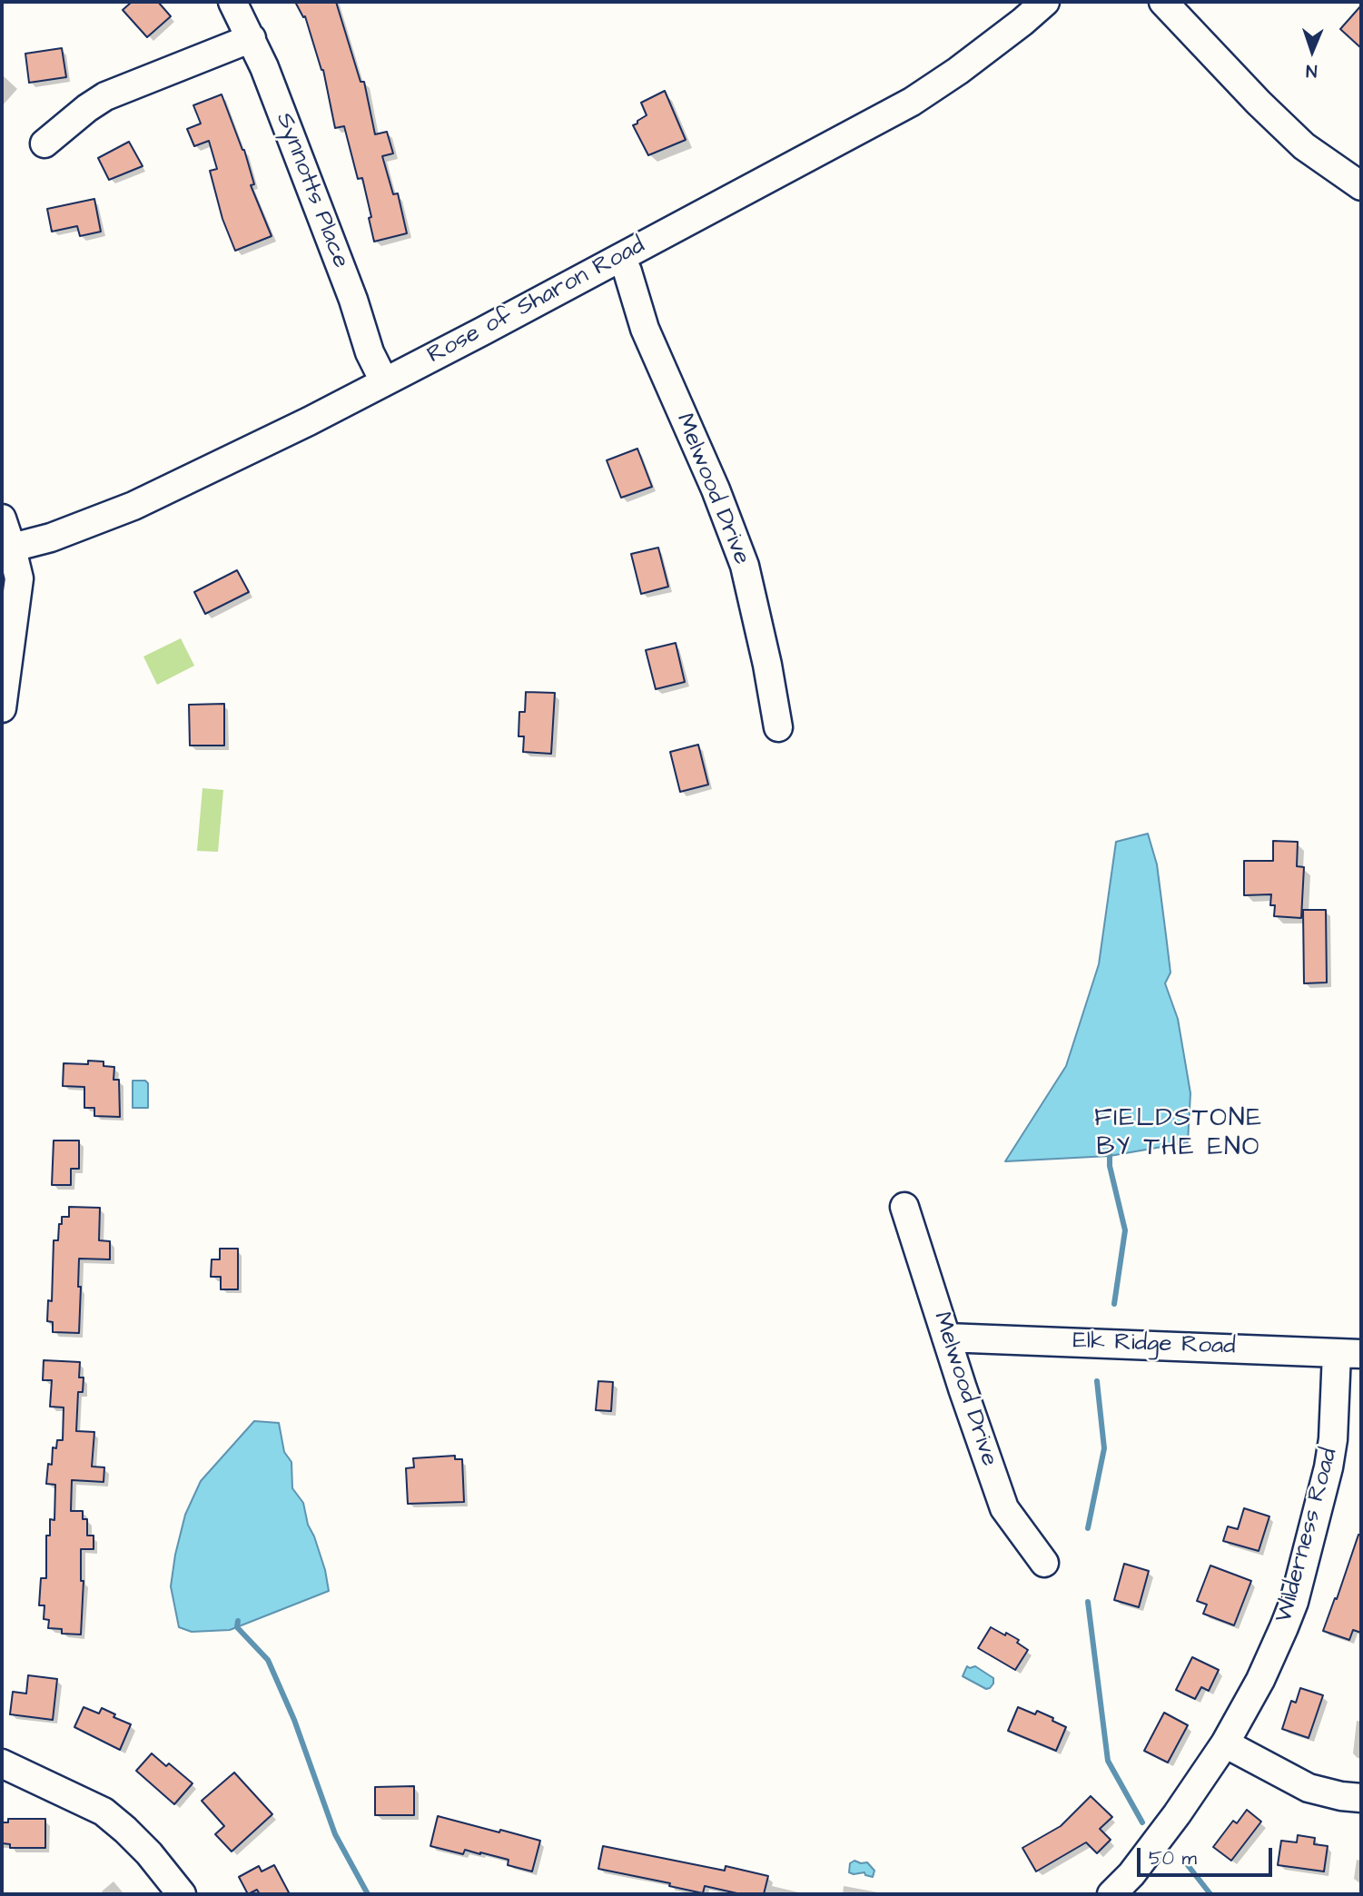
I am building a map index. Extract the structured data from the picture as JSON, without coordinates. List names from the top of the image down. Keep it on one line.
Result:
{"streets":{"street":["Synnotts Place","Rose of Sharon Road","Melwood Drive","Elk Ridge Road","Wilderness Road"]},"crossings":[["Synnotts Place","Rose of Sharon Road"],["Rose of Sharon Road","Melwood Drive"],["Melwood Drive","Elk Ridge Road"],["Elk Ridge Road","Wilderness Road"]],"districts":["FIELDSTONE BY THE ENO"],"scale_bar":"50 m","north":"bottom"}
